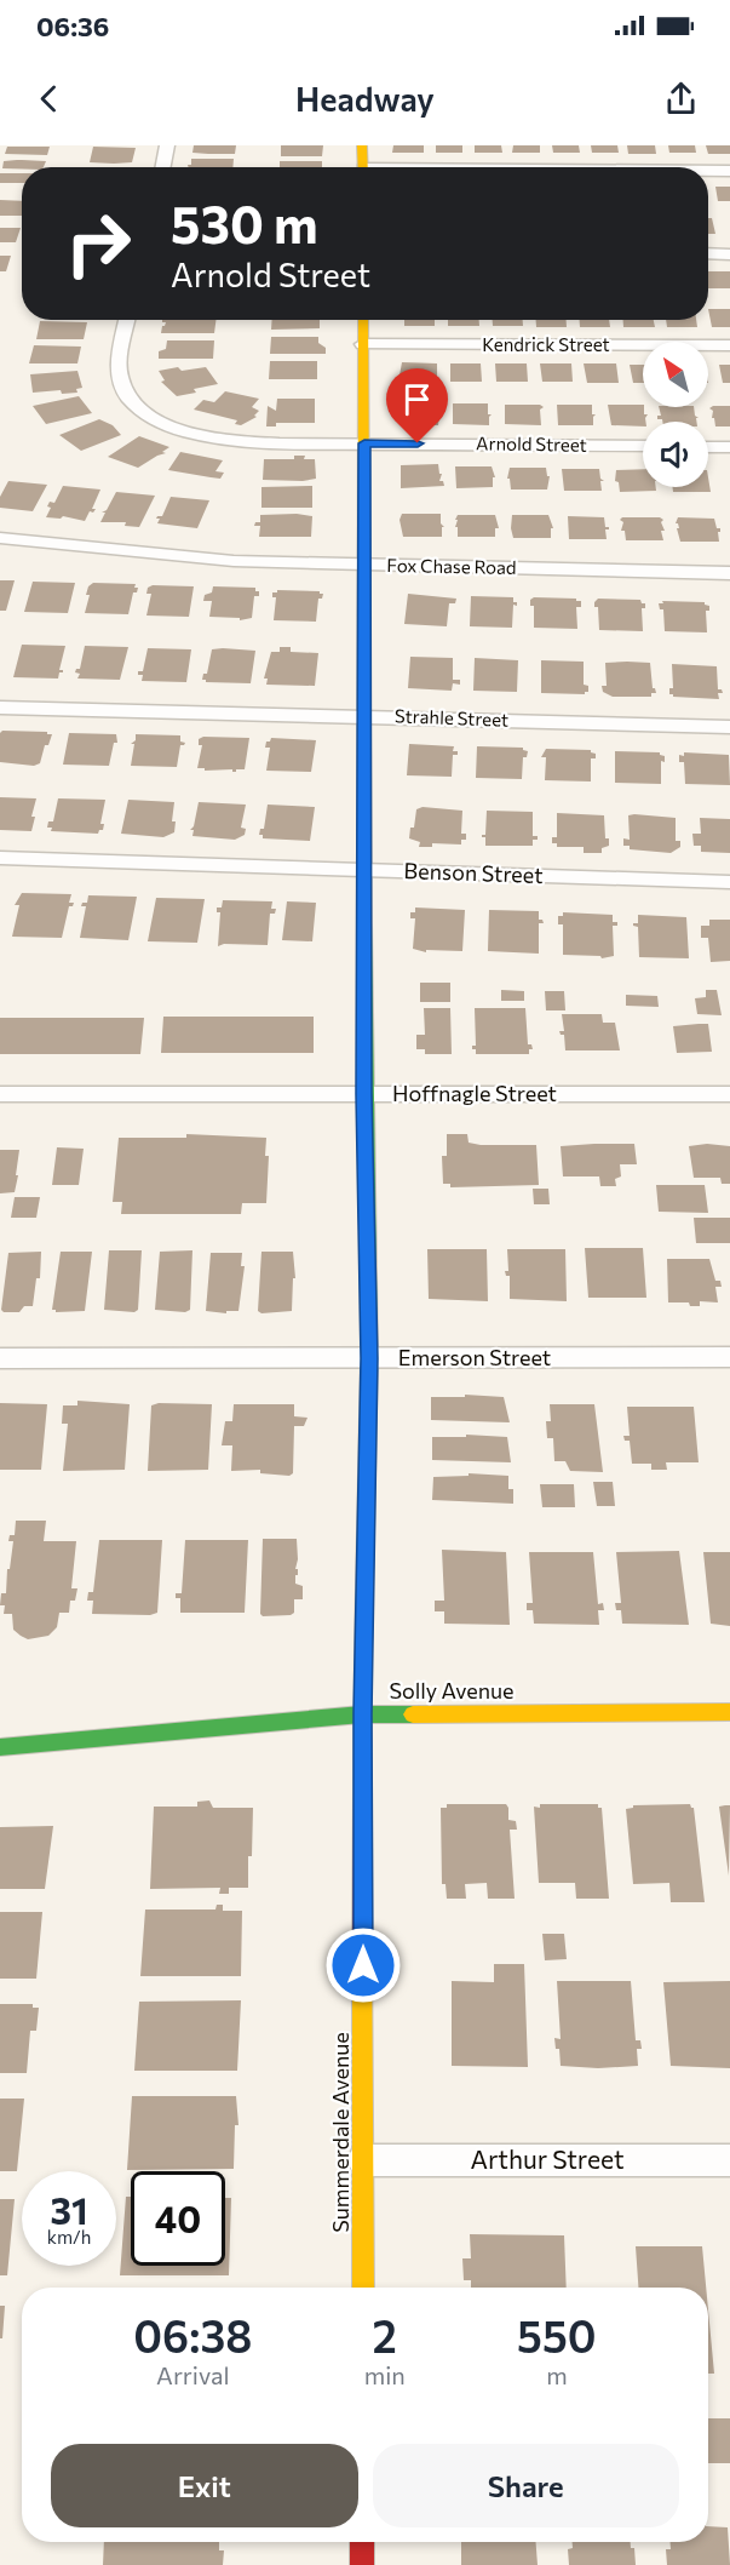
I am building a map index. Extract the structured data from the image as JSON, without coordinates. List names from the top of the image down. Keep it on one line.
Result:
{"streets":{"street":["Kendrick Street","Arnold Street","Fox Chase Road","Strahle Street","Benson Street","Hoffnagle Street","Emerson Street","Solly Avenue","Summerdale Avenue","Arthur Street"]},"crossings":[["Kendrick Street","Summerdale Avenue"],["Arnold Street","Summerdale Avenue"],["Fox Chase Road","Summerdale Avenue"],["Strahle Street","Summerdale Avenue"],["Benson Street","Summerdale Avenue"],["Hoffnagle Street","Summerdale Avenue"],["Emerson Street","Summerdale Avenue"],["Solly Avenue","Summerdale Avenue"],["Summerdale Avenue","Arthur Street"]],"north":"top left","page":{"status":"06:36","header":"Headway","turn":["530 m","Arnold Street"],"speed":"31 km/h","limit":"40","eta":["06:38","Arrival","2","min","550","m"],"buttons":["Exit","Share"]}}
